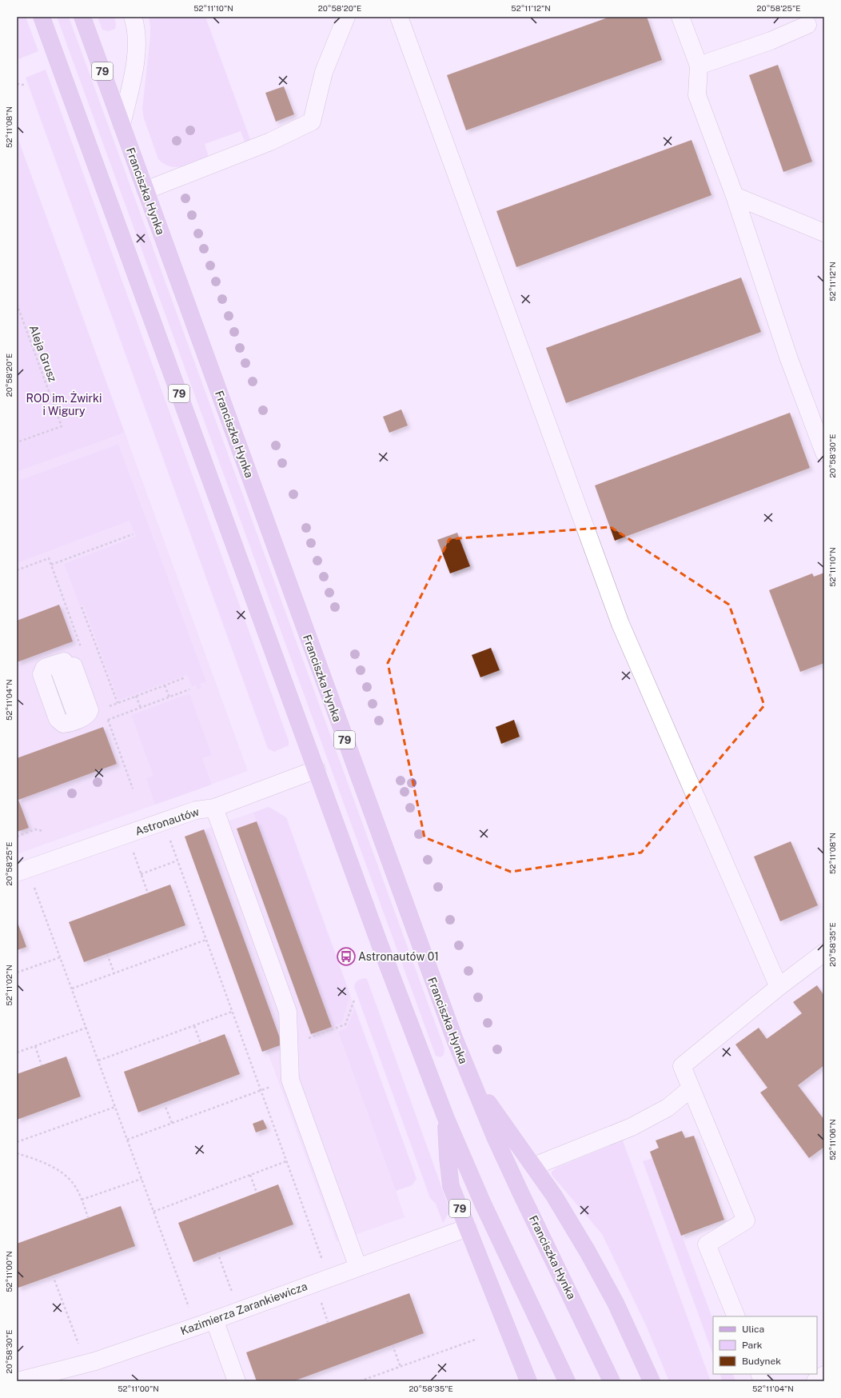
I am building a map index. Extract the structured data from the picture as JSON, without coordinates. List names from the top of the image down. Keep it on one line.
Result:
{"streets":{"main road":["79","Franciszka Hynka"],"street":["Astronautów","Kazimierza Zarankiewicza"],"path":["Aleja Grusz"]},"crossings":[["79","Franciszka Hynka"],["79","Astronautów"],["79","Kazimierza Zarankiewicza"]],"parks":["ROD im. Żwirki i Wigury"],"places":{"bus stop":["Astronautów 01"]},"legend":["Ulica","Park","Budynek"],"coordinates":["52°11'10\"N","20°58'20\"E","52°11'12\"N","20°58'25\"E","52°11'08\"N","20°58'30\"E","52°11'04\"N","20°58'35\"E","52°11'02\"N","52°11'06\"N","52°11'00\"N"]}
